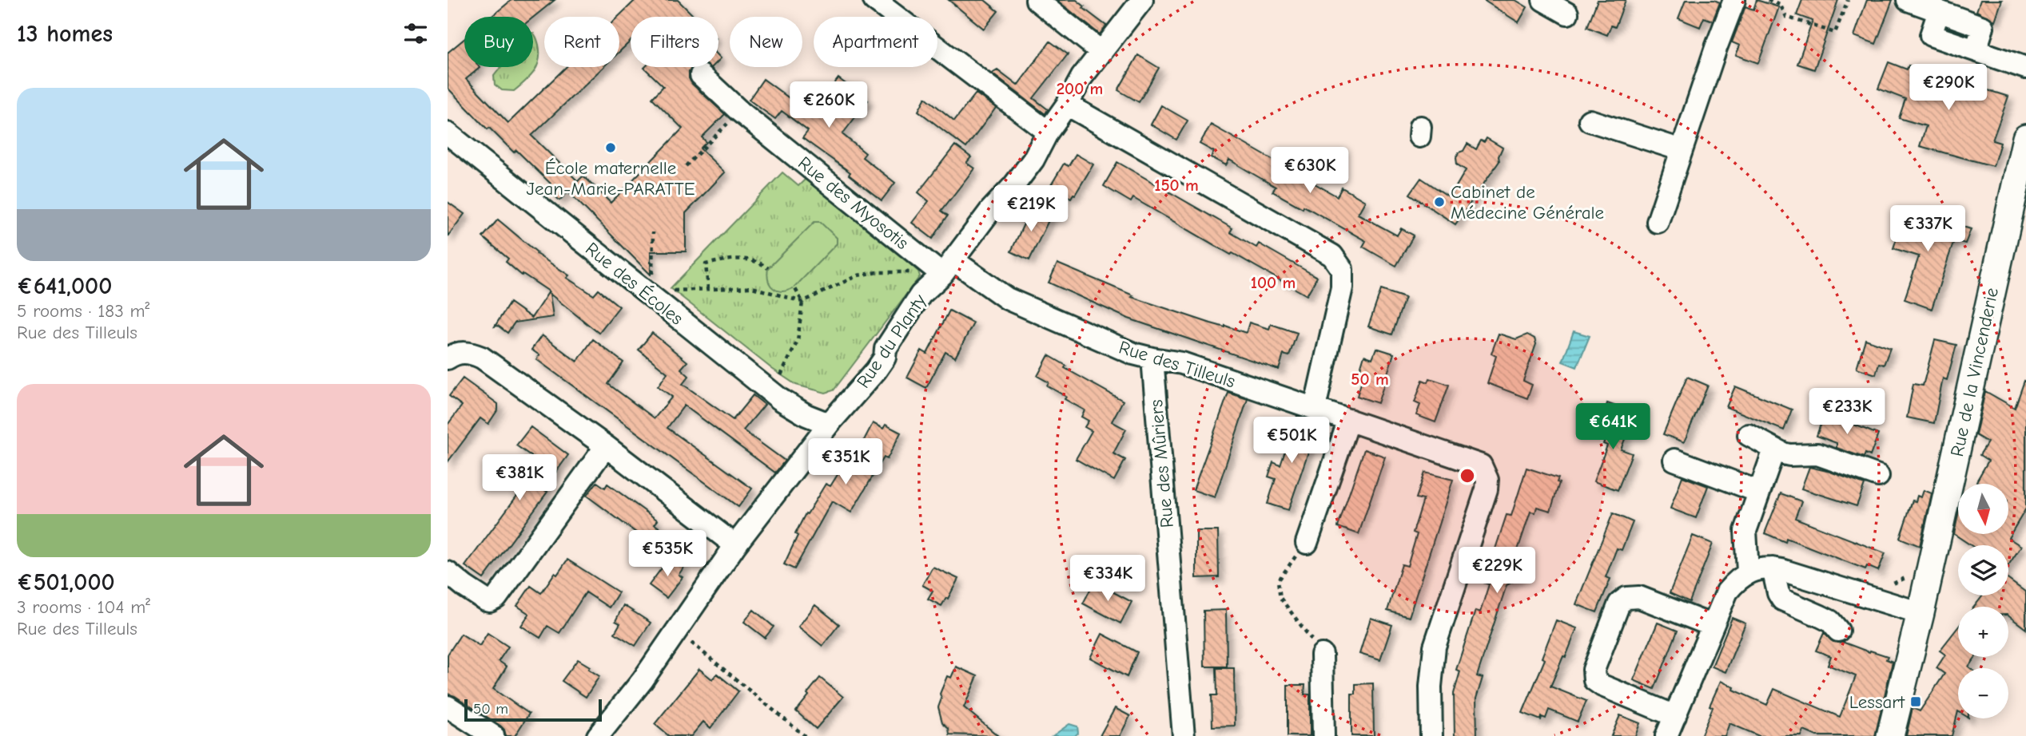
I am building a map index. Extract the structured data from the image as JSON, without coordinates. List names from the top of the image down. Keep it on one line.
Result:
{"streets":{"main road":["Rue de la Vincenderie"],"street":["Rue des Myosotis","Rue des Écoles","Rue du Planty","Rue des Tilleuls","Rue des Mûriers"]},"crossings":[["Rue des Myosotis","Rue du Planty"],["Rue des Myosotis","Rue des Tilleuls"],["Rue des Écoles","Rue du Planty"],["Rue du Planty","Rue des Tilleuls"],["Rue des Tilleuls","Rue des Mûriers"]],"places":{"other":["École maternelle Jean-Marie-PARATTE","Cabinet de Médecine Générale"],"transit":["Lessart"]},"scale_bar":"50 m","north":"bottom","page":{"heading":"13 homes","chip":["Buy","Rent","Filters","New","Apartment"],"price":["€290K","€260K","€630K","€219K","€337K","€233K","€641K","€501K","€351K","€381K","€535K","€229K","€334K"],"list":[{"name":"€641,000","note":"5 rooms · 183 m² · Rue des Tilleuls"},{"name":"€501,000","note":"3 rooms · 104 m² · Rue des Tilleuls"}],"map_buttons":["+","−"],"scale":"50 m"},"rings":["200 m","150 m","100 m","50 m"]}
